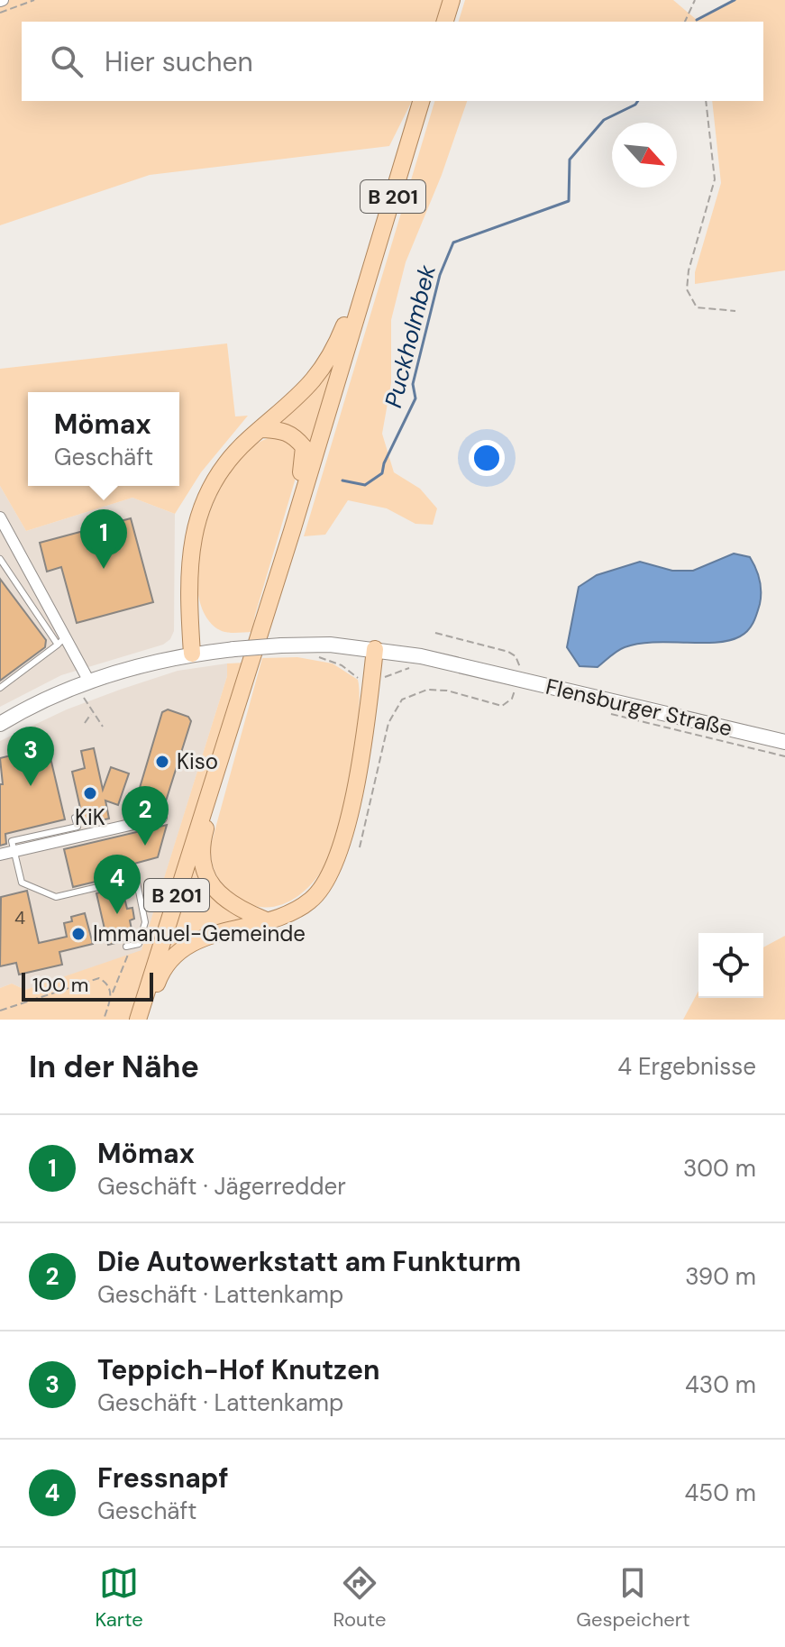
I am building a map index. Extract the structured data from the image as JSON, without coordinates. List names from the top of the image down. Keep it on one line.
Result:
{"streets":{"main road":["B 201"],"street":["Flensburger Straße"]},"water":["Puckholmbek"],"places":["Kiso","KiK","Immanuel-Gemeinde"],"house_numbers":["4"],"scale_bar":"100 m","north":"bottom right","page":{"search":"Hier suchen","popup":["Mömax","Geschäft"],"pins":["1","3","2","4"],"scale":"100 m","heading":["In der Nähe","4 Ergebnisse"],"list":[{"mark":"1","name":"Mömax","note":"Geschäft · Jägerredder","value":"300 m"},{"mark":"2","name":"Die Autowerkstatt am Funkturm","note":"Geschäft · Lattenkamp","value":"390 m"},{"mark":"3","name":"Teppich-Hof Knutzen","note":"Geschäft · Lattenkamp","value":"430 m"},{"mark":"4","name":"Fressnapf","note":"Geschäft","value":"450 m"}],"nav":["Karte","Route","Gespeichert"]}}
